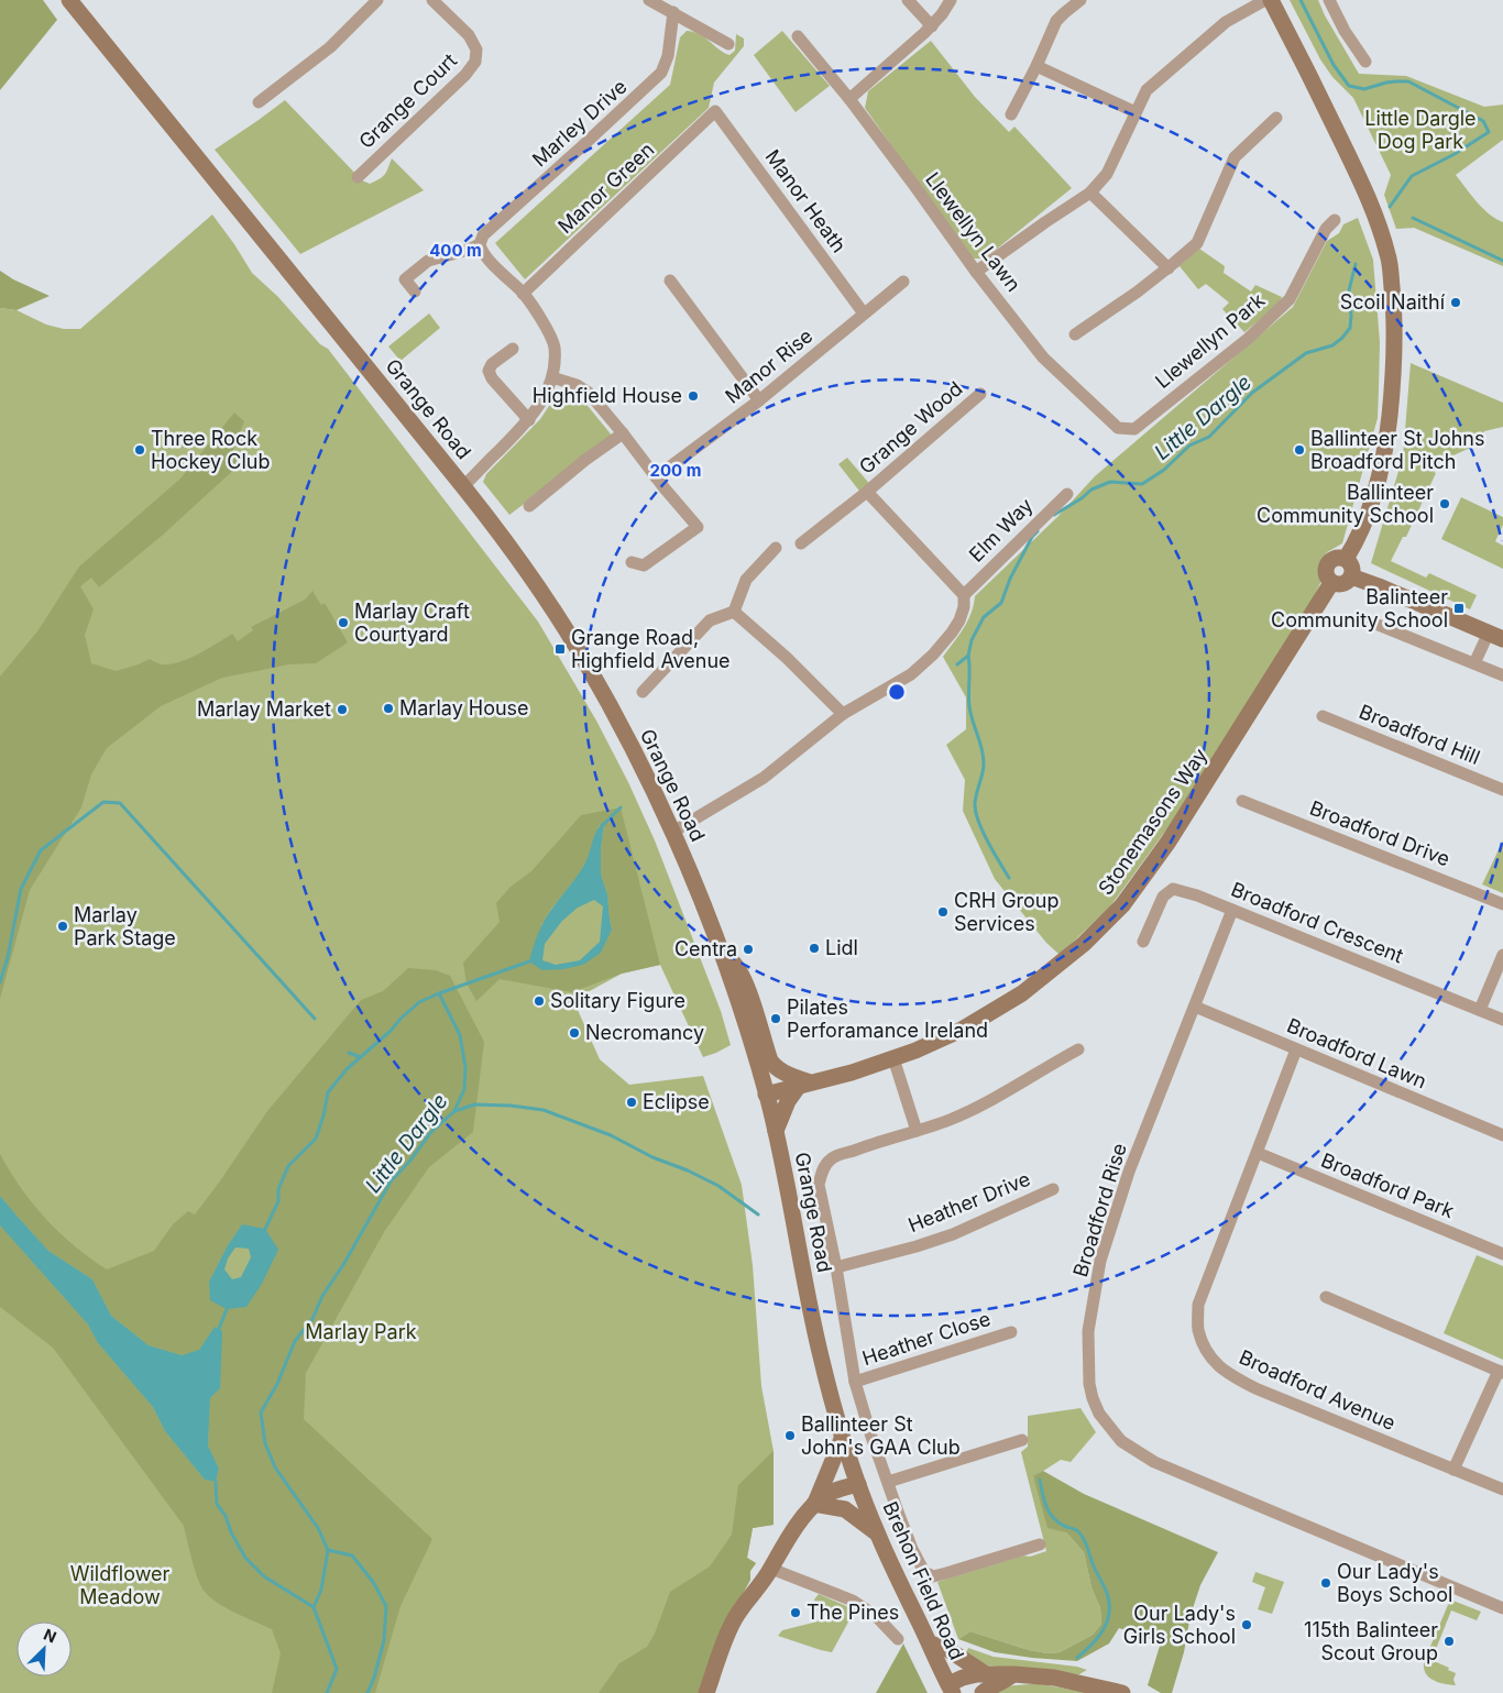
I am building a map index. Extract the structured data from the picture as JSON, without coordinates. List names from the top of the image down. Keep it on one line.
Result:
{"streets":{"main road":["Grange Road","Stonemasons Way","Brehon Field Road"],"street":["Grange Court","Marley Drive","Manor Green","Manor Heath","Llewellyn Lawn","Llewellyn Park","Manor Rise","Grange Wood","Elm Way","Broadford Hill","Broadford Drive","Broadford Crescent","Broadford Lawn","Broadford Park","Heather Drive","Broadford Rise","Heather Close","Broadford Avenue"]},"crossings":[["Manor Green","Manor Heath"],["Manor Heath","Manor Rise"],["Llewellyn Lawn","Llewellyn Park"],["Grange Road","Stonemasons Way"],["Grange Road","Brehon Field Road"],["Grange Wood","Elm Way"],["Broadford Crescent","Broadford Rise"],["Broadford Lawn","Broadford Rise"],["Broadford Lawn","Broadford Avenue"],["Broadford Park","Broadford Avenue"]],"water":["Little Dargle"],"parks":["Little Dargle Dog Park","Marlay Park","Wildflower Meadow"],"places":{"other":["Scoil Naithí","Highfield House","Three Rock Hockey Club","Ballinteer St Johns Broadford Pitch","Ballinteer Community School","Marlay Craft Courtyard","Marlay House","Marlay Market","CRH Group Services","Marlay Park Stage","Lidl","Centra","Solitary Figure","Pilates Perforamance Ireland","Necromancy","Eclipse","Ballinteer St John's GAA Club","Our Lady's Boys School","The Pines","Our Lady's Girls School","115th Balinteer Scout Group"],"transit":["Balinteer Community School","Grange Road, Highfield Avenue"]},"north":"top right","rings":["400 m","200 m"]}
